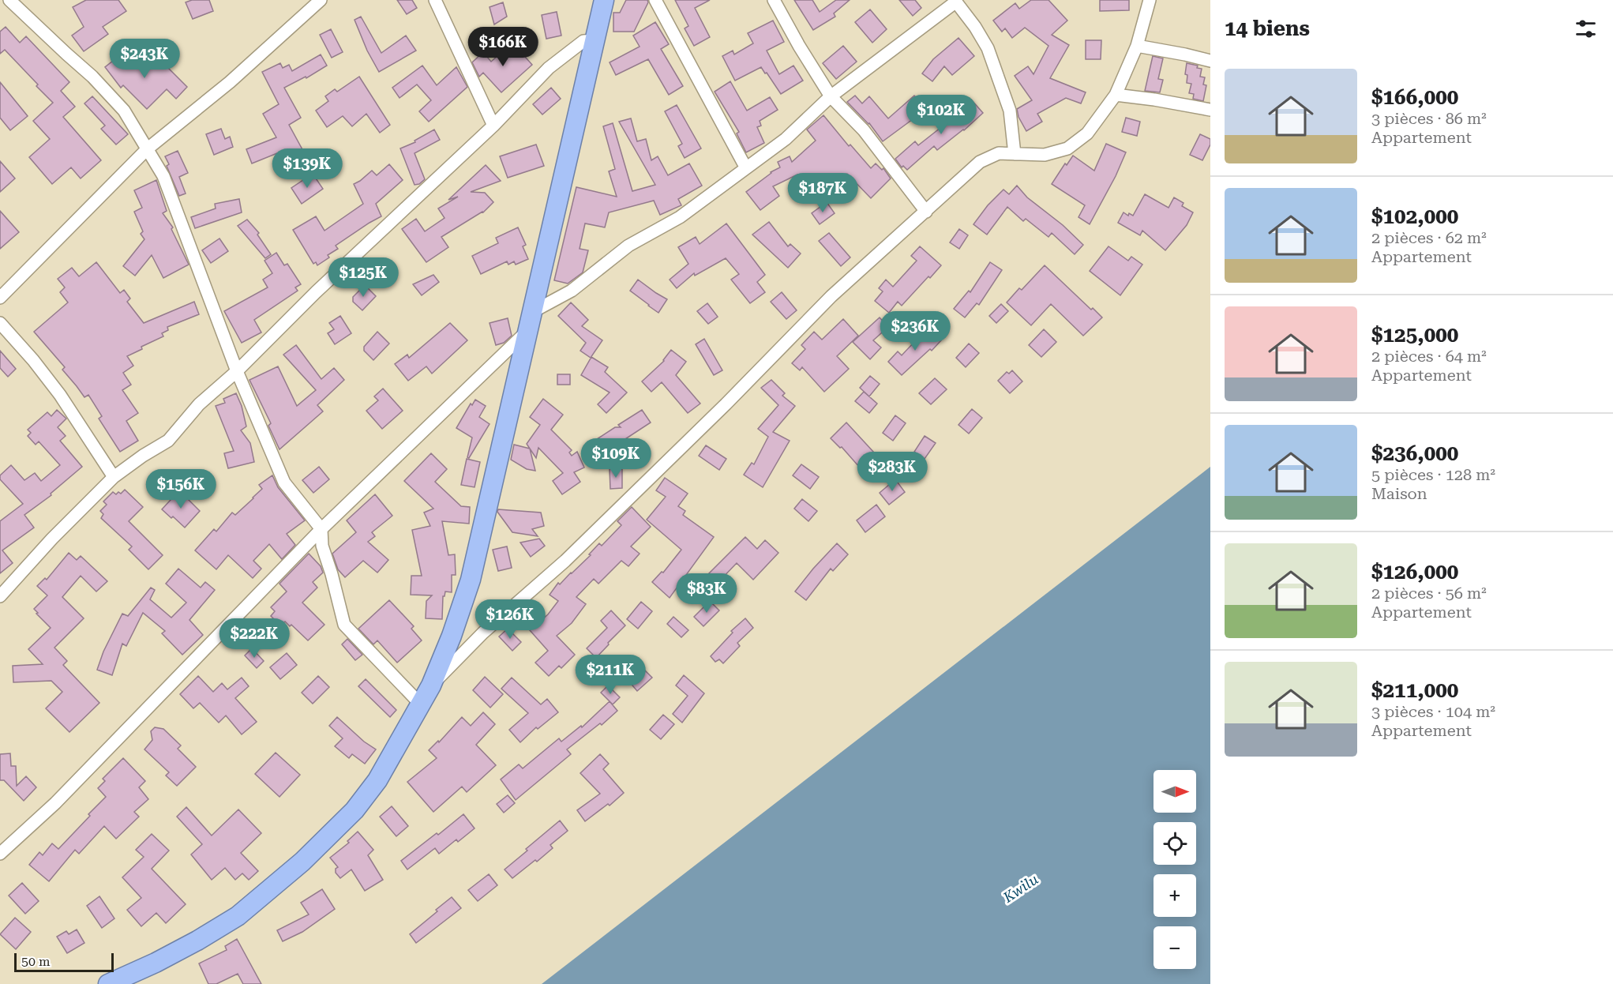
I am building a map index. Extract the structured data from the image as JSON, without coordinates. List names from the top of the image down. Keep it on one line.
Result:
{"water":["Kwilu"],"scale_bar":"50 m","north":"right","page":{"heading":"14 biens","price":["$166K","$243K","$102K","$139K","$187K","$125K","$236K","$109K","$283K","$156K","$83K","$126K","$222K","$211K"],"list":[{"name":"$166,000","note":"3 pièces · 86 m² · Appartement"},{"name":"$102,000","note":"2 pièces · 62 m² · Appartement"},{"name":"$125,000","note":"2 pièces · 64 m² · Appartement"},{"name":"$236,000","note":"5 pièces · 128 m² · Maison"},{"name":"$126,000","note":"2 pièces · 56 m² · Appartement"},{"name":"$211,000","note":"3 pièces · 104 m² · Appartement"}],"map_buttons":["+","−"],"scale":"50 m"}}
